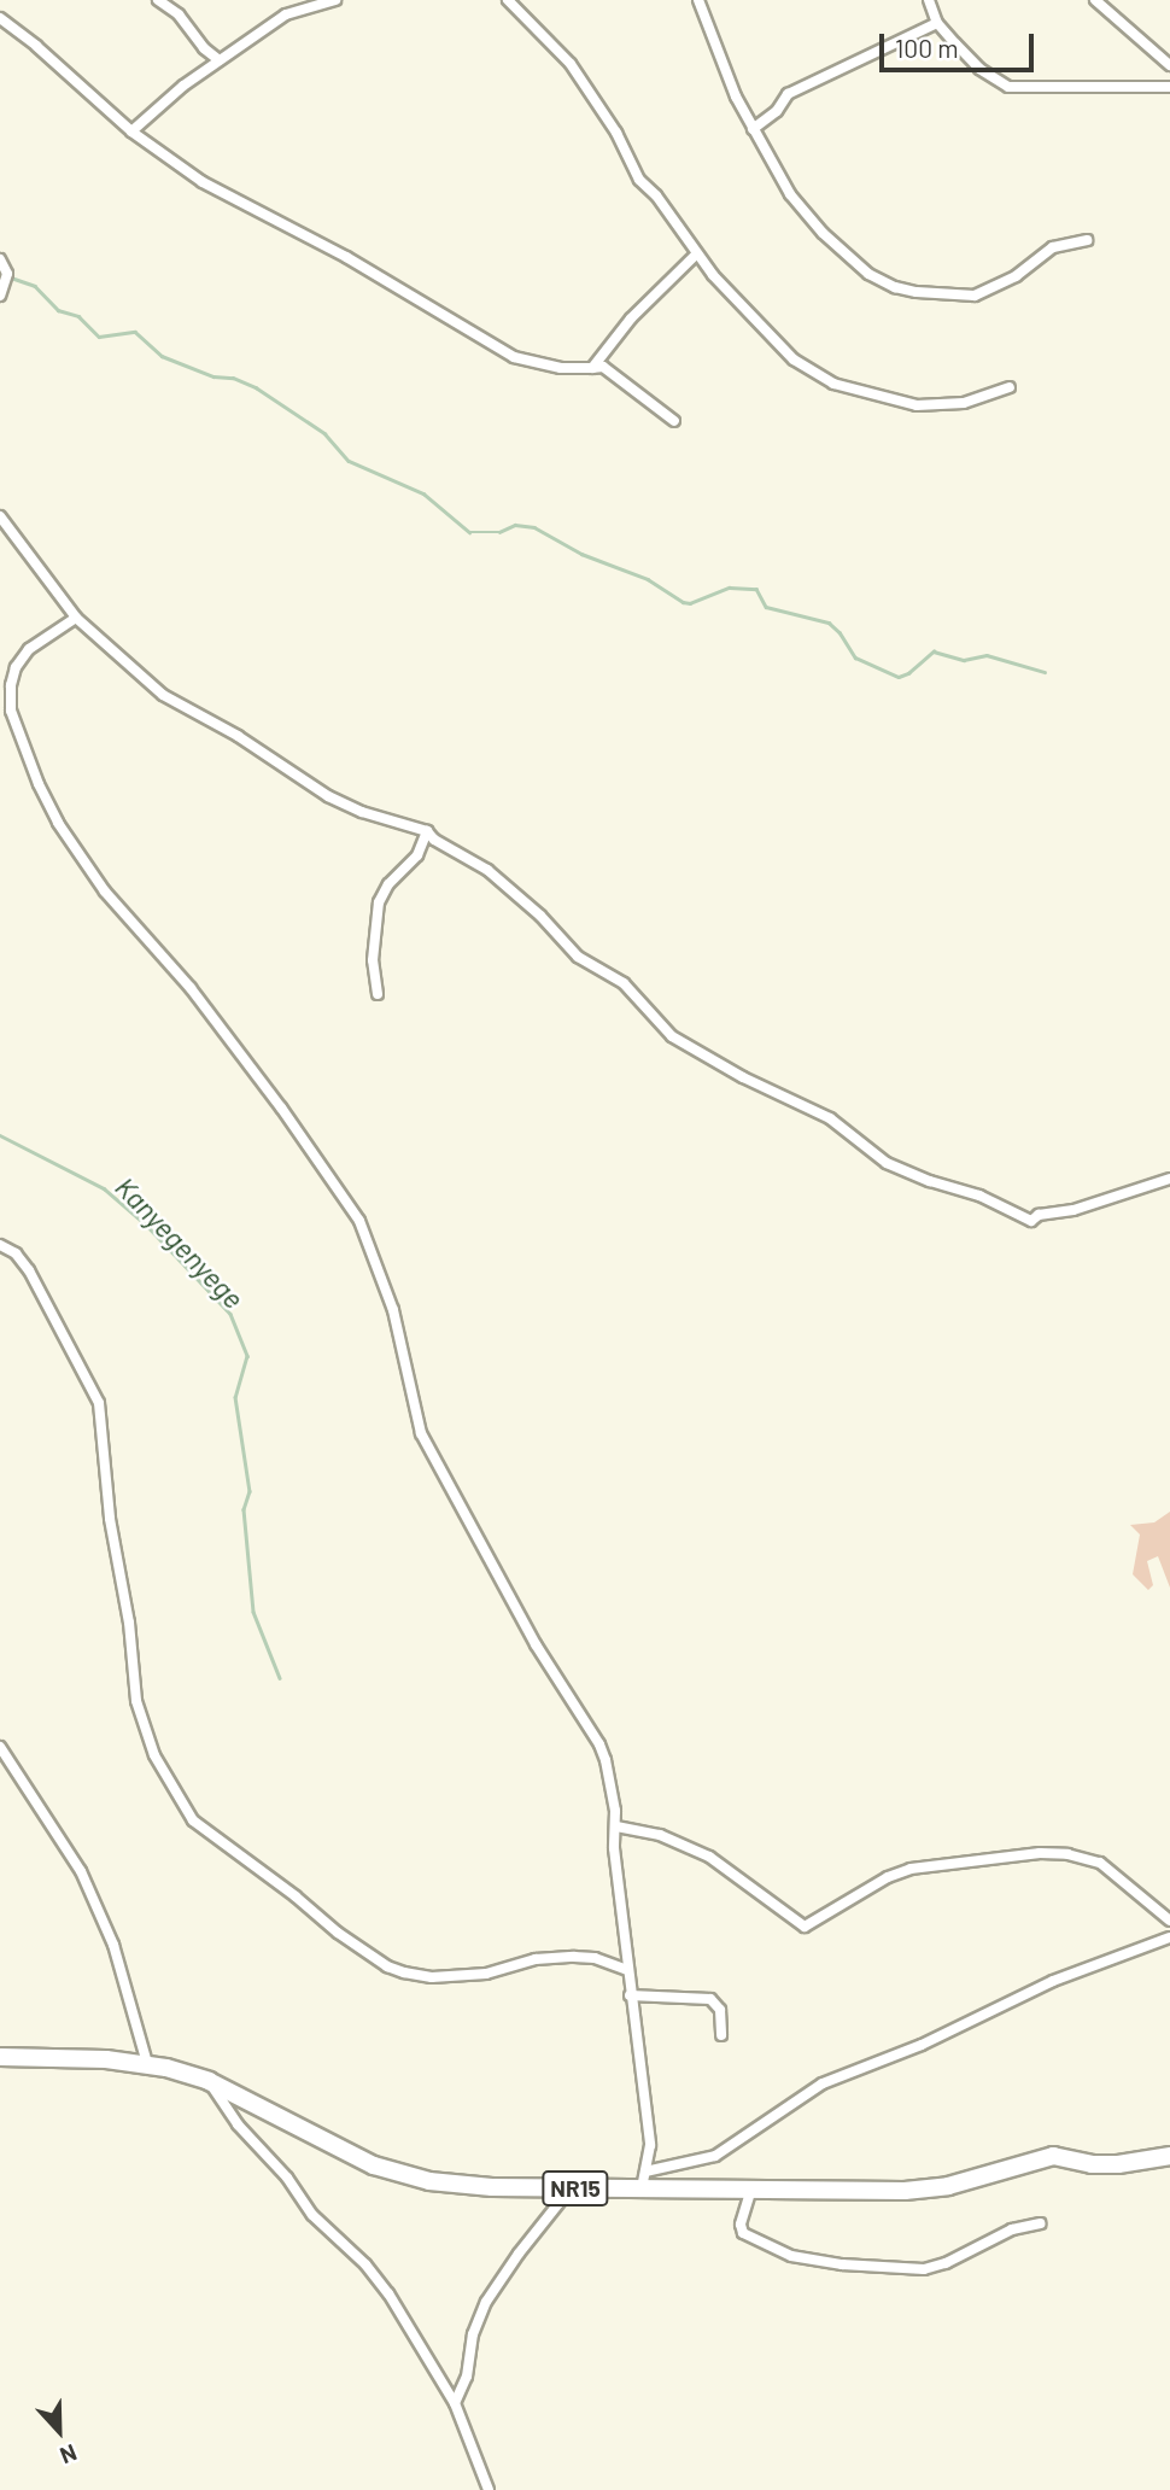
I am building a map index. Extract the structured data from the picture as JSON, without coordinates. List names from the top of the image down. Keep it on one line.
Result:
{"streets":{"highway":["NR15"]},"water":["Kanyegenyege"],"scale_bar":"100 m","north":"bottom"}
